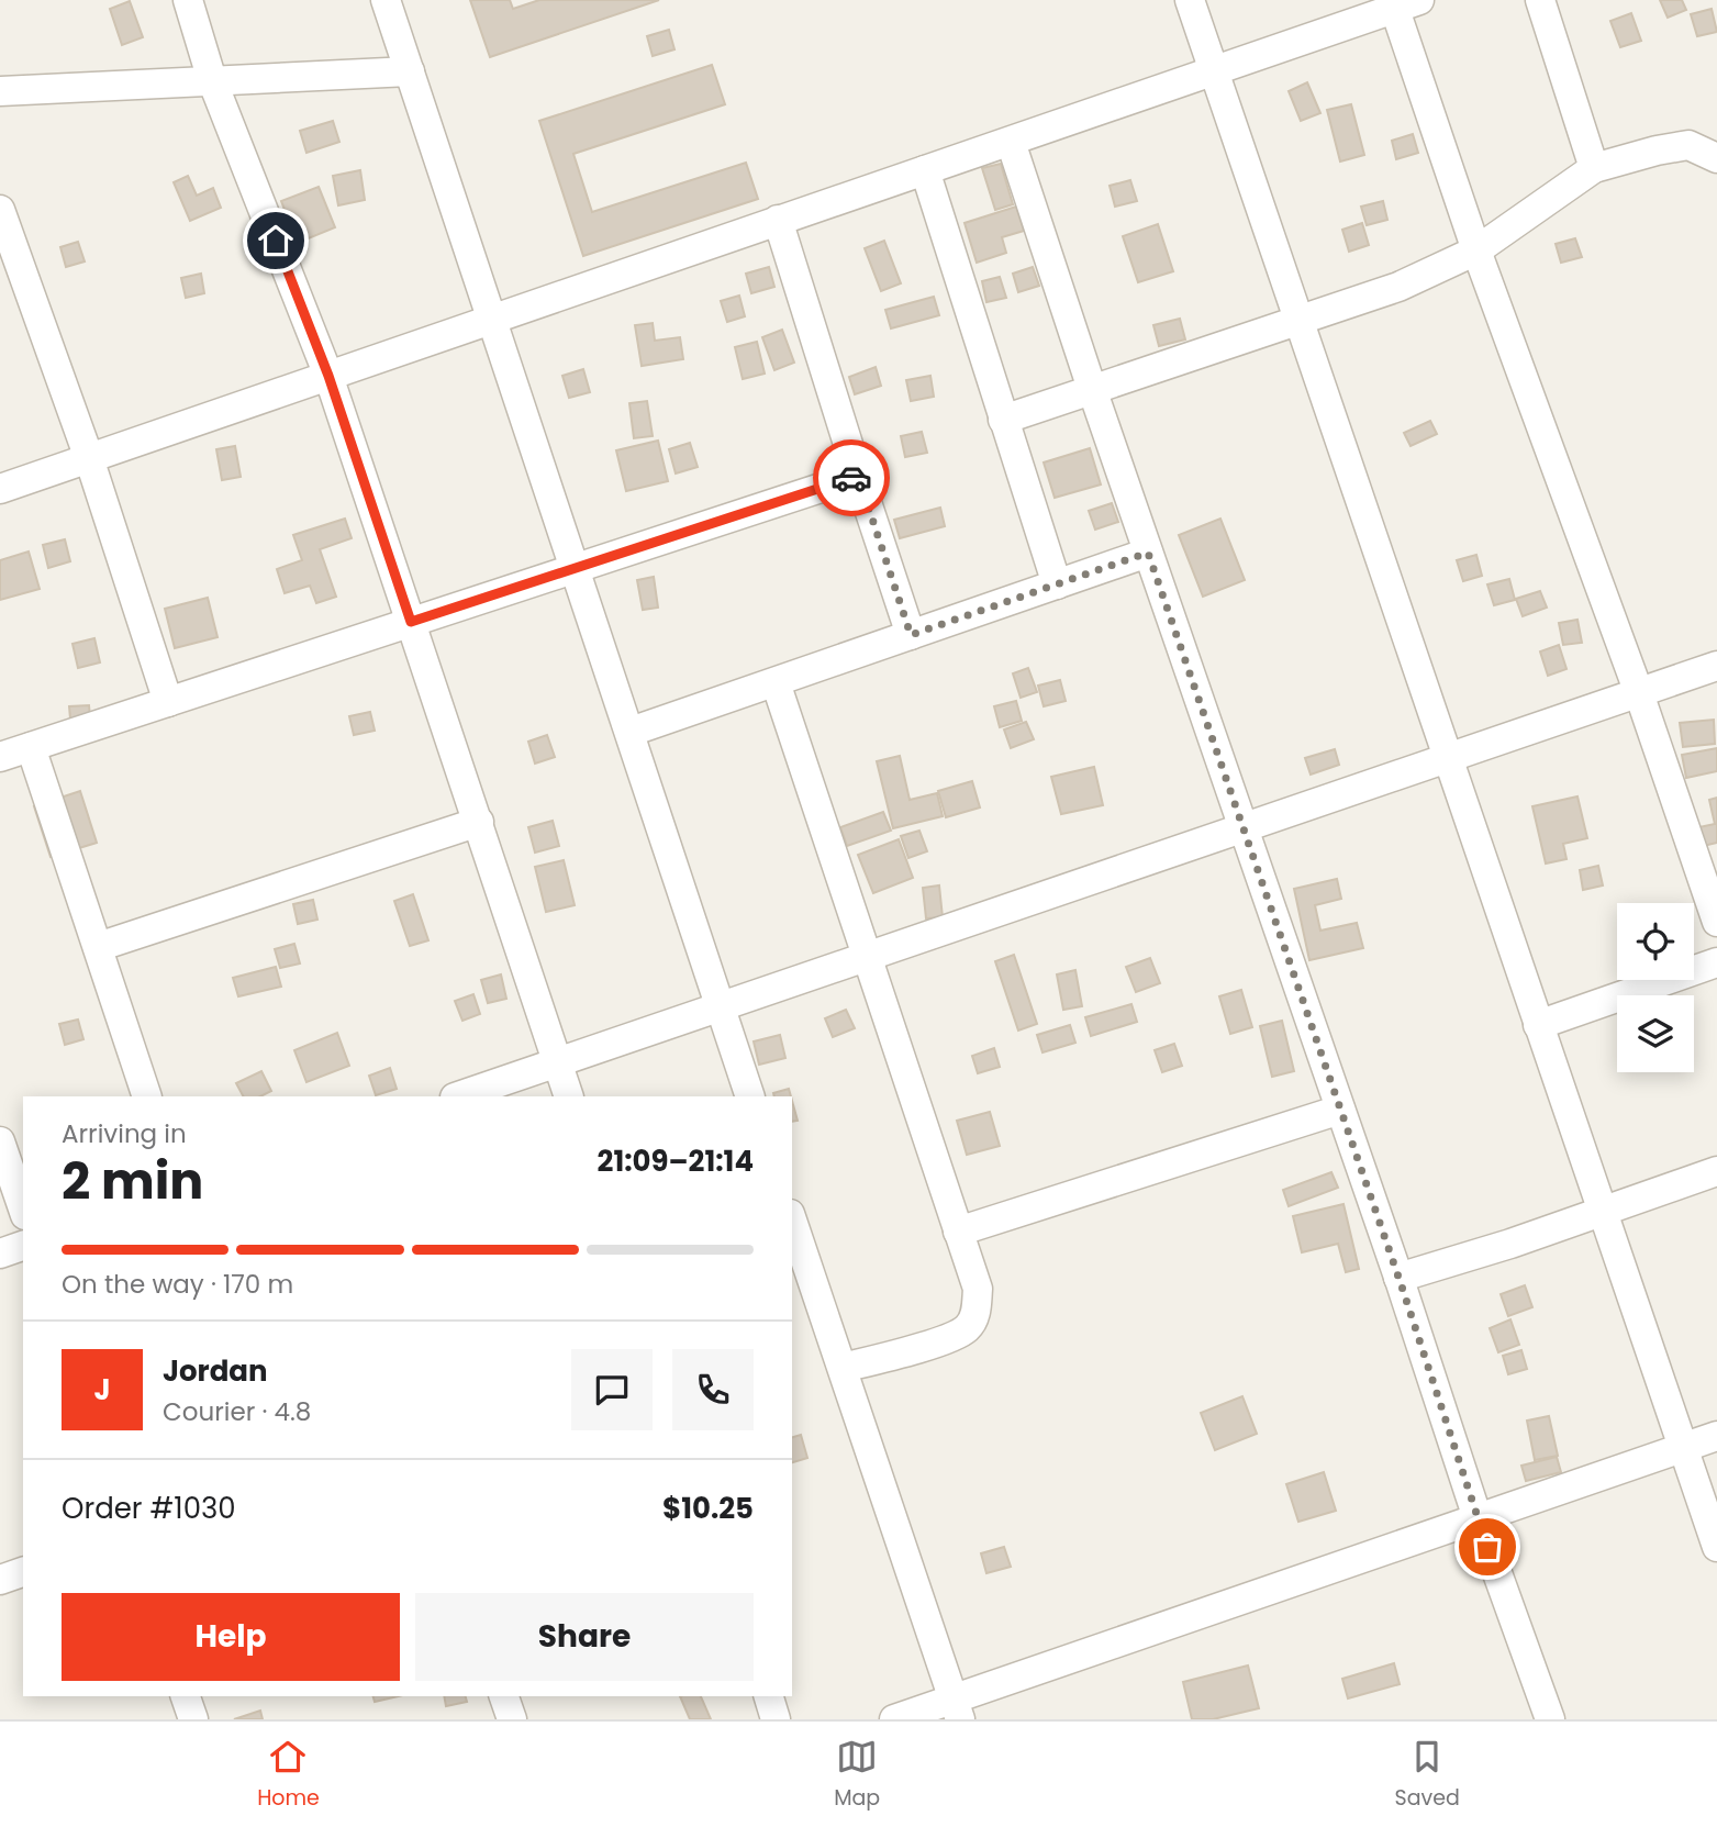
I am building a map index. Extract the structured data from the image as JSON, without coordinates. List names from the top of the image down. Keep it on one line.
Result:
{"page":{"heading":["2 min","Arriving in","21:09–21:14"],"panel":["Jordan","Courier · 4.8","Order #1030","$10.25"],"bar":"On the way · 170 m","round":"J","buttons":["Help","Share"],"tabs":["Home","Map","Saved"]}}
